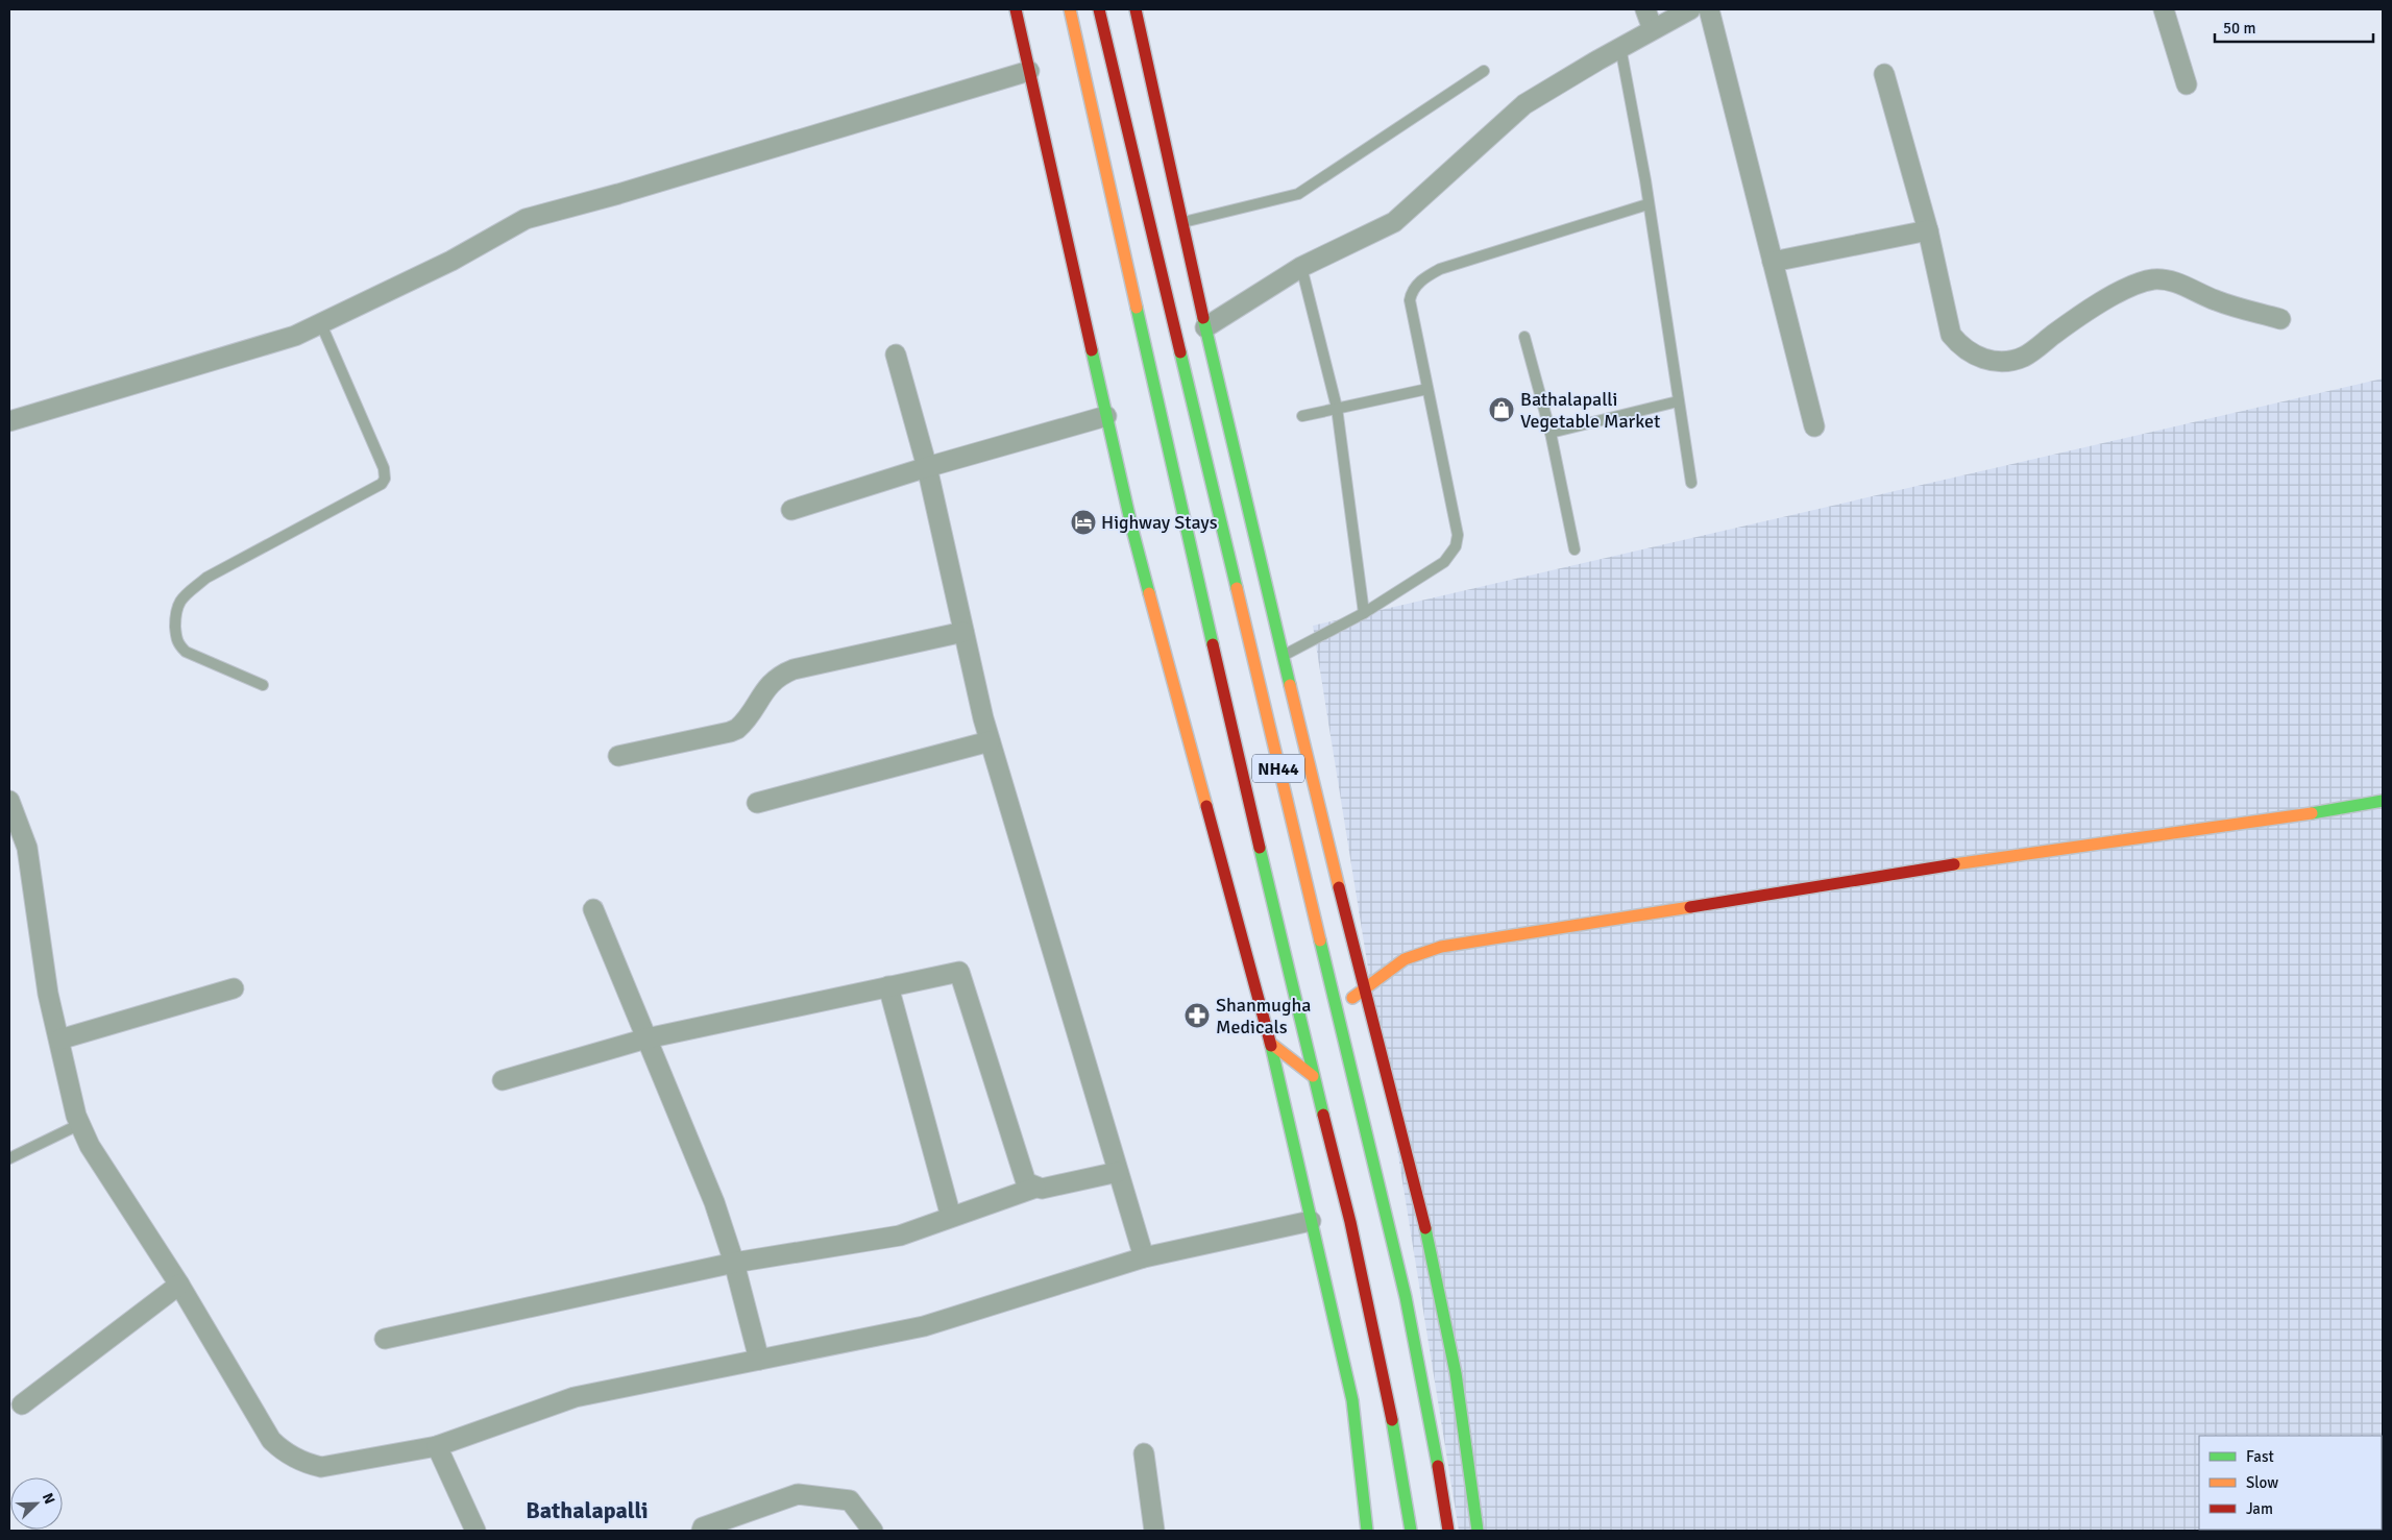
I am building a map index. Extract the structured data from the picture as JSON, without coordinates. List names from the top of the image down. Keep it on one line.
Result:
{"streets":{"main road":["NH44"]},"districts":["Bathalapalli"],"places":{"shop":["Bathalapalli Vegetable Market"],"hotel":["Highway Stays"],"pharmacy":["Shanmugha Medicals"]},"legend":["Fast","Slow","Jam"],"scale_bar":"50 m","north":"top right"}
